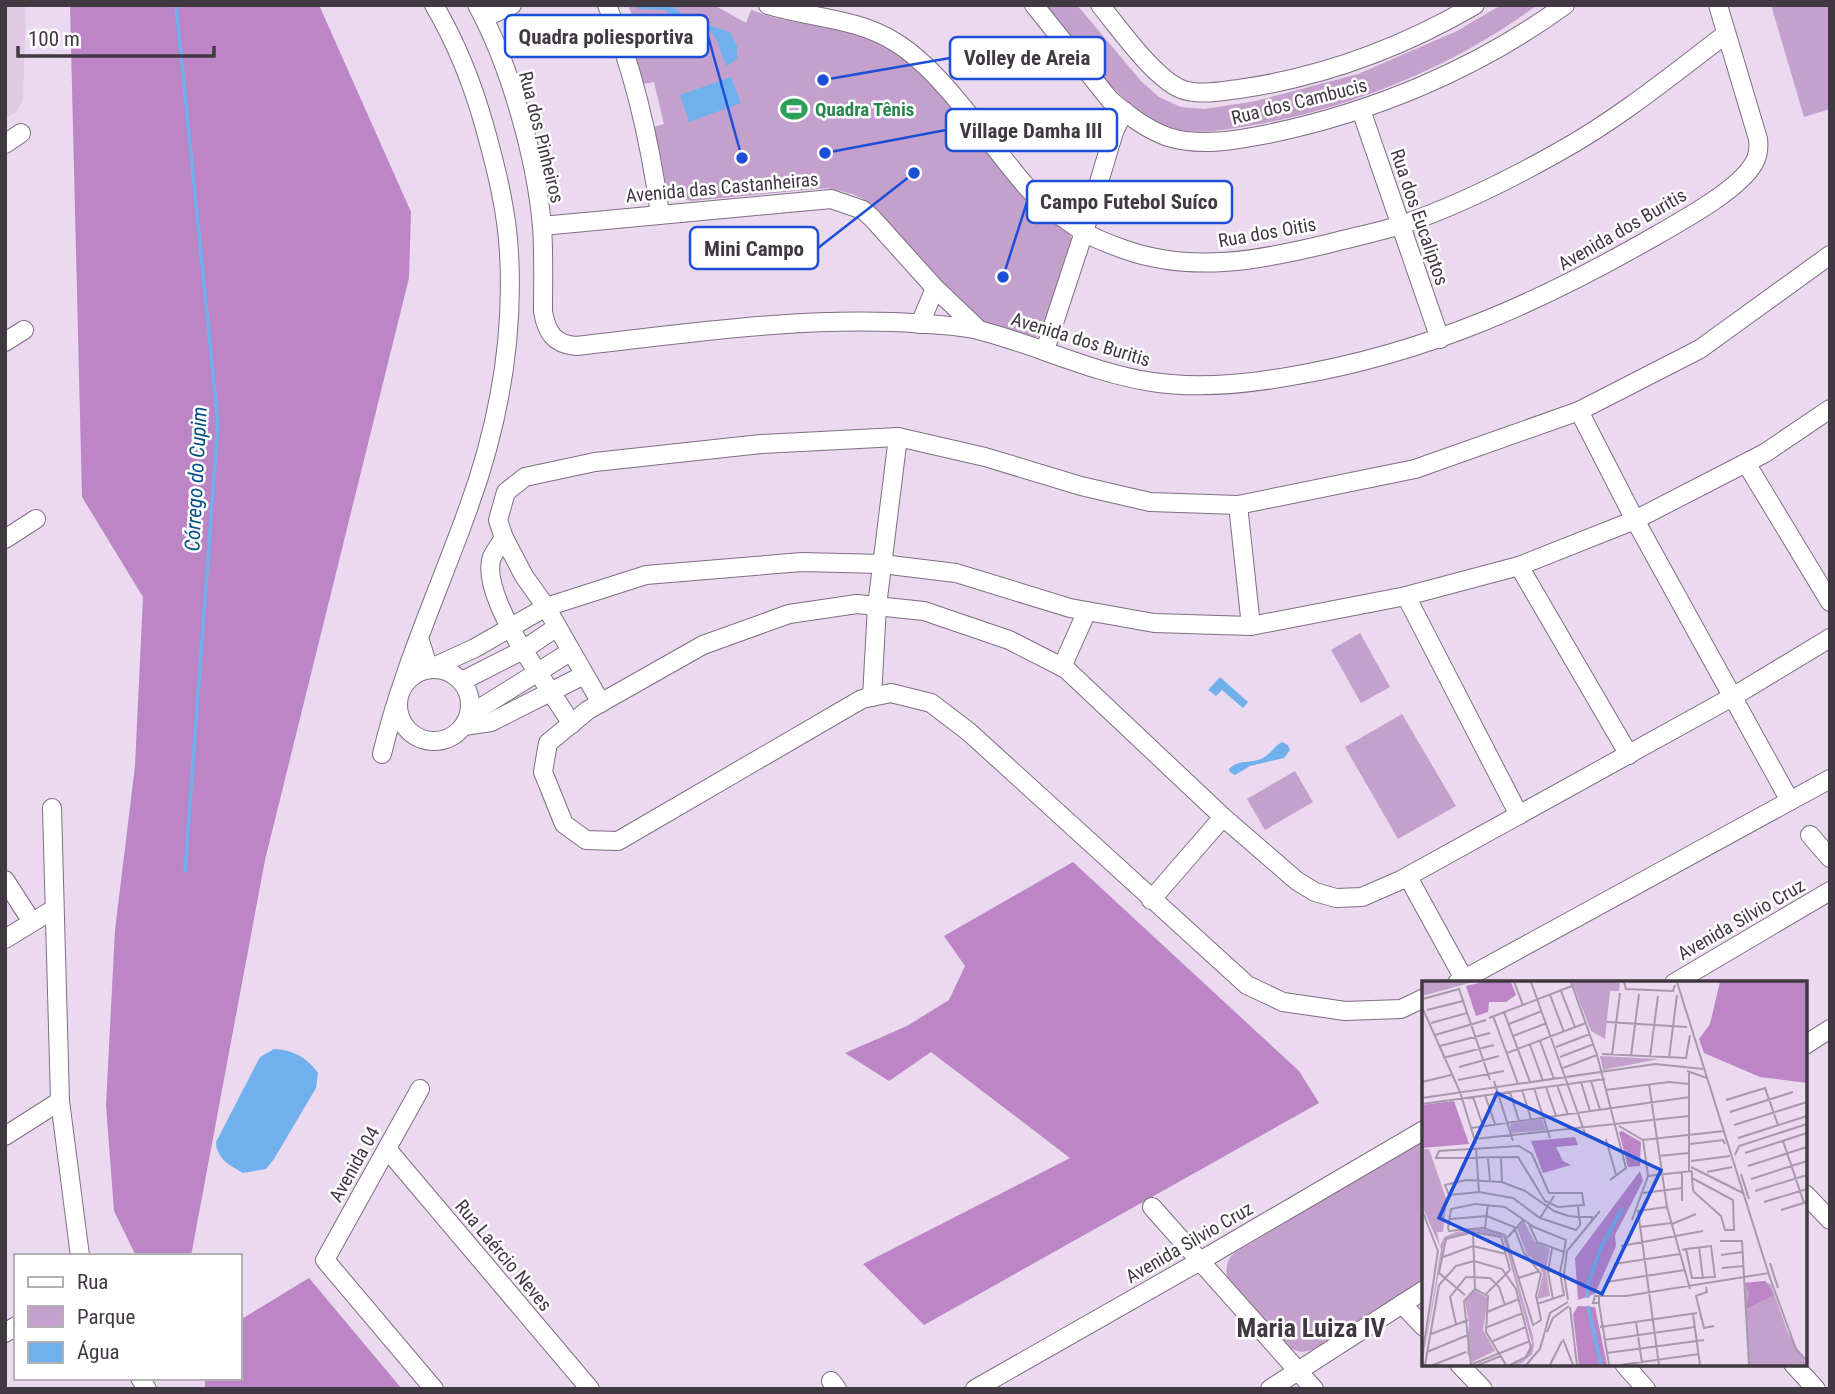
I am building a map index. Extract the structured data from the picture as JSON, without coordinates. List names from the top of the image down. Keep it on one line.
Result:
{"streets":{"street":["Rua dos Cambucis","Rua dos Pinheiros","Avenida das Castanheiras","Rua dos Eucaliptos","Avenida dos Buritis","Rua dos Oitis","Avenida Silvio Cruz","Avenida 04","Rua Laércio Neves"]},"crossings":[["Rua dos Cambucis","Rua dos Eucaliptos"],["Rua dos Pinheiros","Avenida das Castanheiras"],["Rua dos Pinheiros","Avenida dos Buritis"],["Avenida das Castanheiras","Avenida dos Buritis"],["Rua dos Eucaliptos","Avenida dos Buritis"],["Rua dos Eucaliptos","Rua dos Oitis"],["Avenida dos Buritis","Rua dos Oitis"],["Avenida 04","Rua Laércio Neves"]],"districts":["Maria Luiza IV"],"water":["Córrego do Cupim"],"places":{"other":["Volley de Areia","Village Damha III","Quadra poliesportiva","Mini Campo","Campo Futebol Suíco"],"sports":["Quadra Tênis"]},"legend":["Rua","Parque","Água"],"scale_bar":"100 m"}
